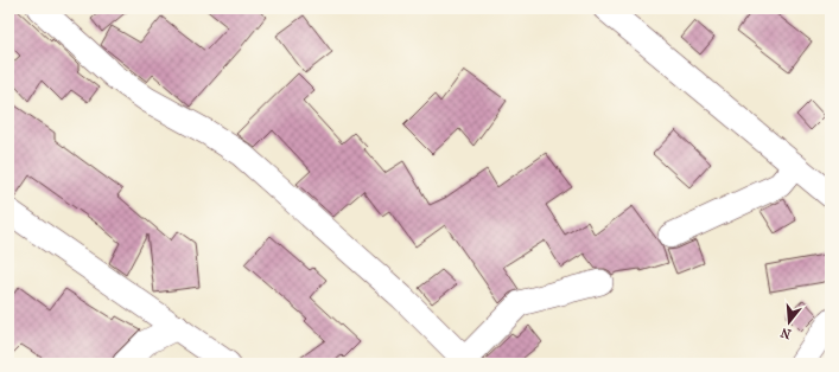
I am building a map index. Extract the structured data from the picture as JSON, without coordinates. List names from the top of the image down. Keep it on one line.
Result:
{"north":"bottom"}
